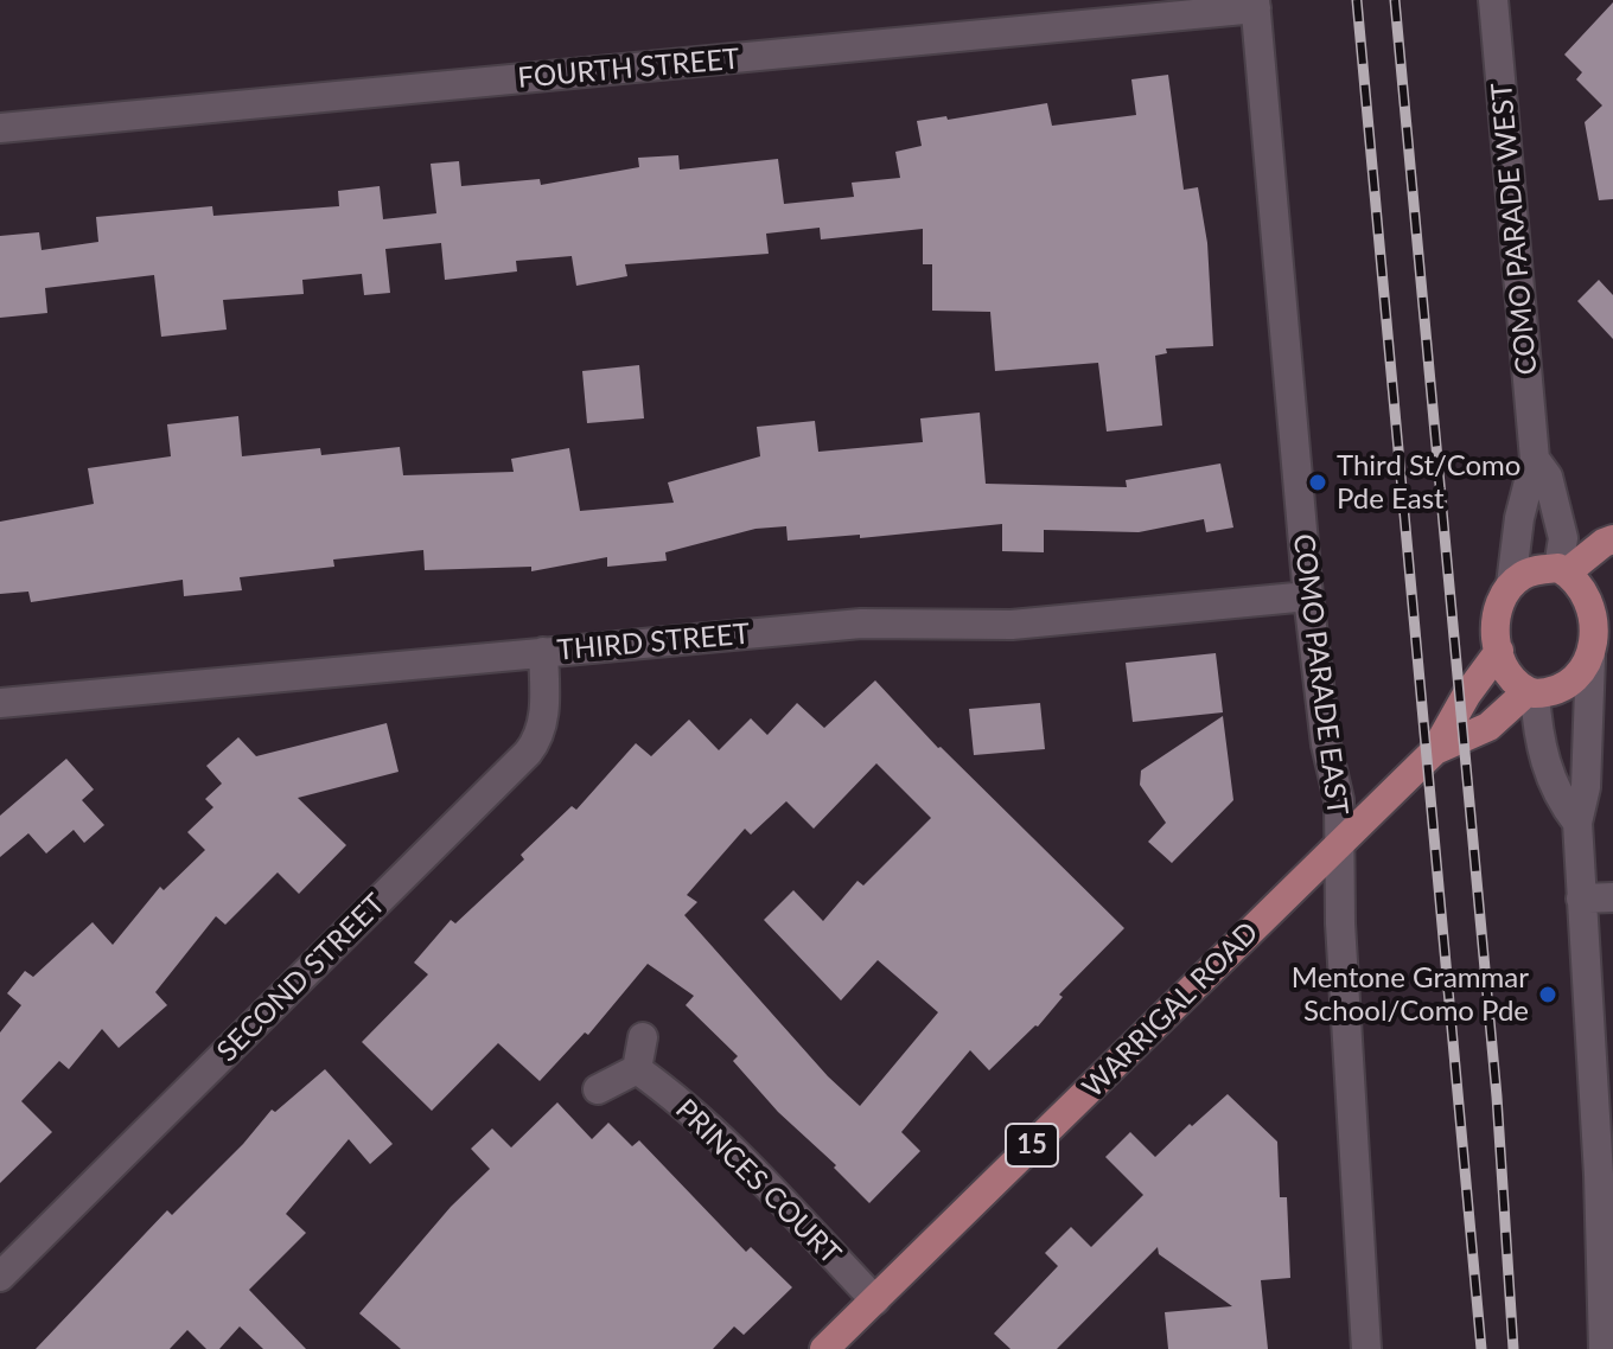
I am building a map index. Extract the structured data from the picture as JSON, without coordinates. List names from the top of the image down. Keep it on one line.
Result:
{"streets":{"main road":["WARRIGAL ROAD","15"],"street":["FOURTH STREET","COMO PARADE WEST","THIRD STREET","COMO PARADE EAST","SECOND STREET","PRINCES COURT"]},"crossings":[["FOURTH STREET","COMO PARADE EAST"],["COMO PARADE WEST","WARRIGAL ROAD"],["COMO PARADE WEST","15"],["THIRD STREET","COMO PARADE EAST"],["THIRD STREET","SECOND STREET"],["COMO PARADE EAST","WARRIGAL ROAD"],["WARRIGAL ROAD","15"],["WARRIGAL ROAD","PRINCES COURT"]],"places":["Third St/Como Pde East","Mentone Grammar School/Como Pde"]}
